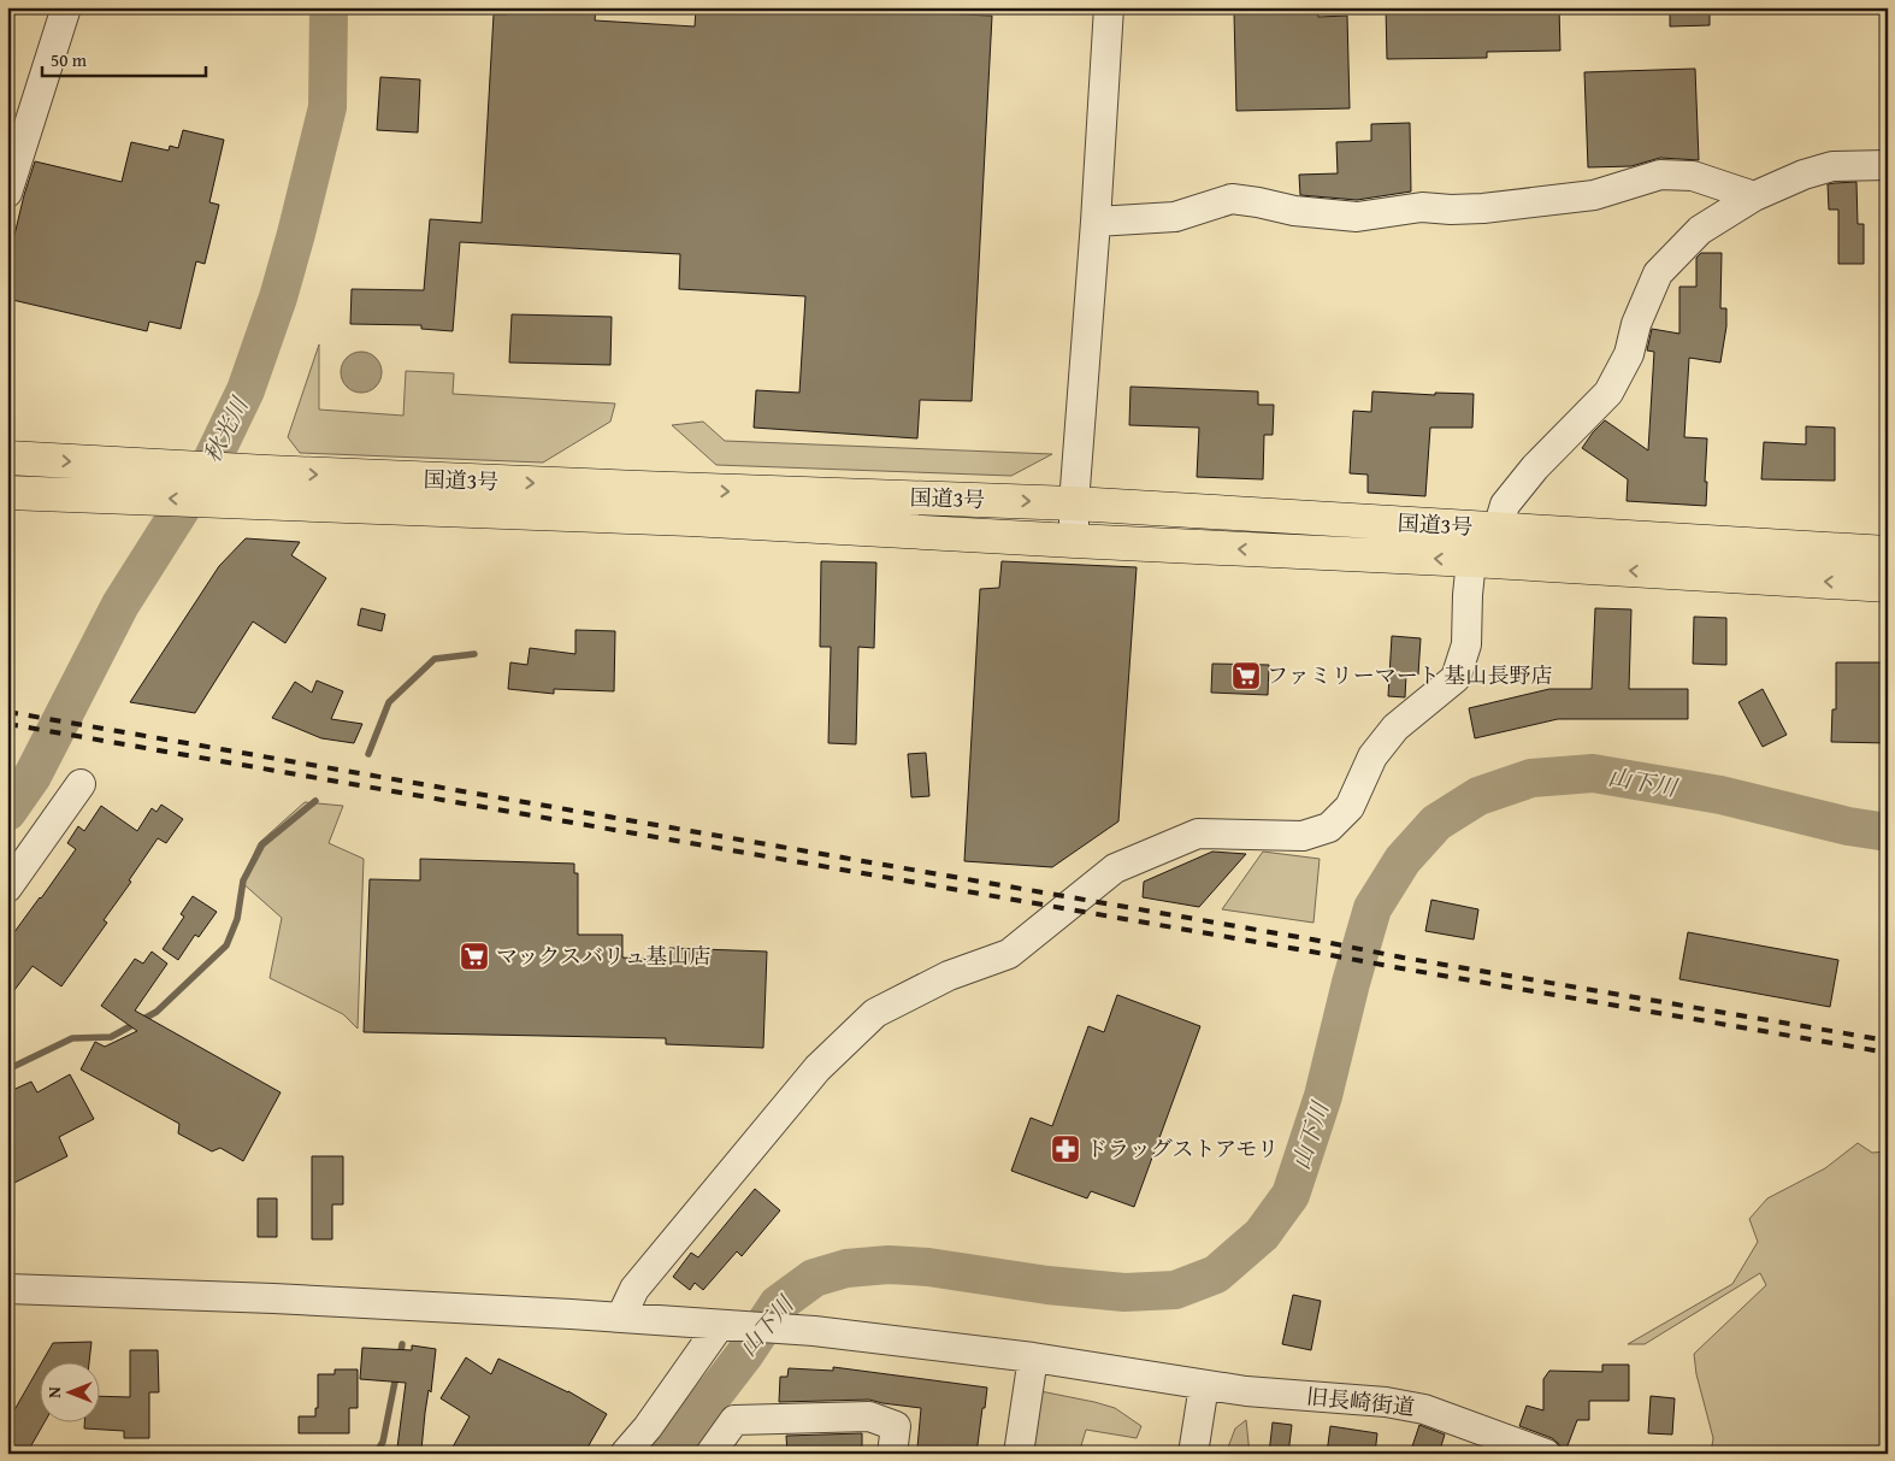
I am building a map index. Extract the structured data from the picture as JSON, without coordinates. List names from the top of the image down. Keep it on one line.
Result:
{"streets":{"highway":["国道3号"],"street":["旧長崎街道"]},"water":["秋光川","山下川"],"places":{"supermarket":["ファミリーマート 基山長野店","マックスバリュ基山店"],"pharmacy":["ドラッグストアモリ"]},"scale_bar":"50 m","north":"left"}
